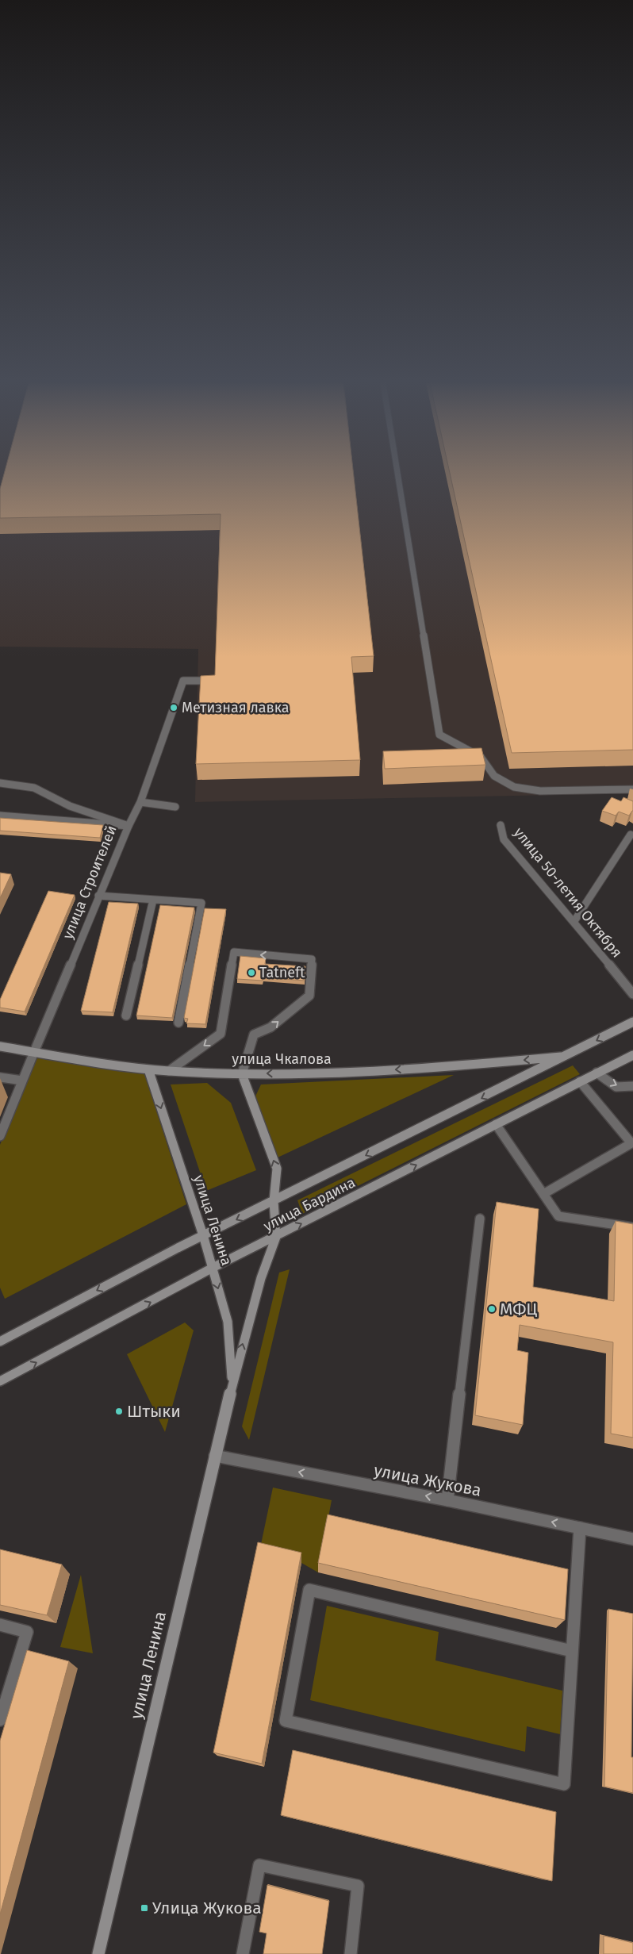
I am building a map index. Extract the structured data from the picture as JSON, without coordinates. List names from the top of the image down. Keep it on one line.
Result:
{"streets":{"street":["улица Строителей","улица 50-летия Октября","улица Чкалова","улица Бардина","улица Ленина","улица Жукова"]},"crossings":[["улица Строителей","улица Чкалова"],["улица Чкалова","улица Бардина"],["улица Чкалова","улица Ленина"],["улица Бардина","улица Ленина"],["улица Ленина","улица Жукова"]],"one_way":["улица Чкалова","улица Жукова"],"places":{"other":["Метизная лавка","Tatneft","МФЦ","Штыки"],"transit":["Улица Жукова"]}}
